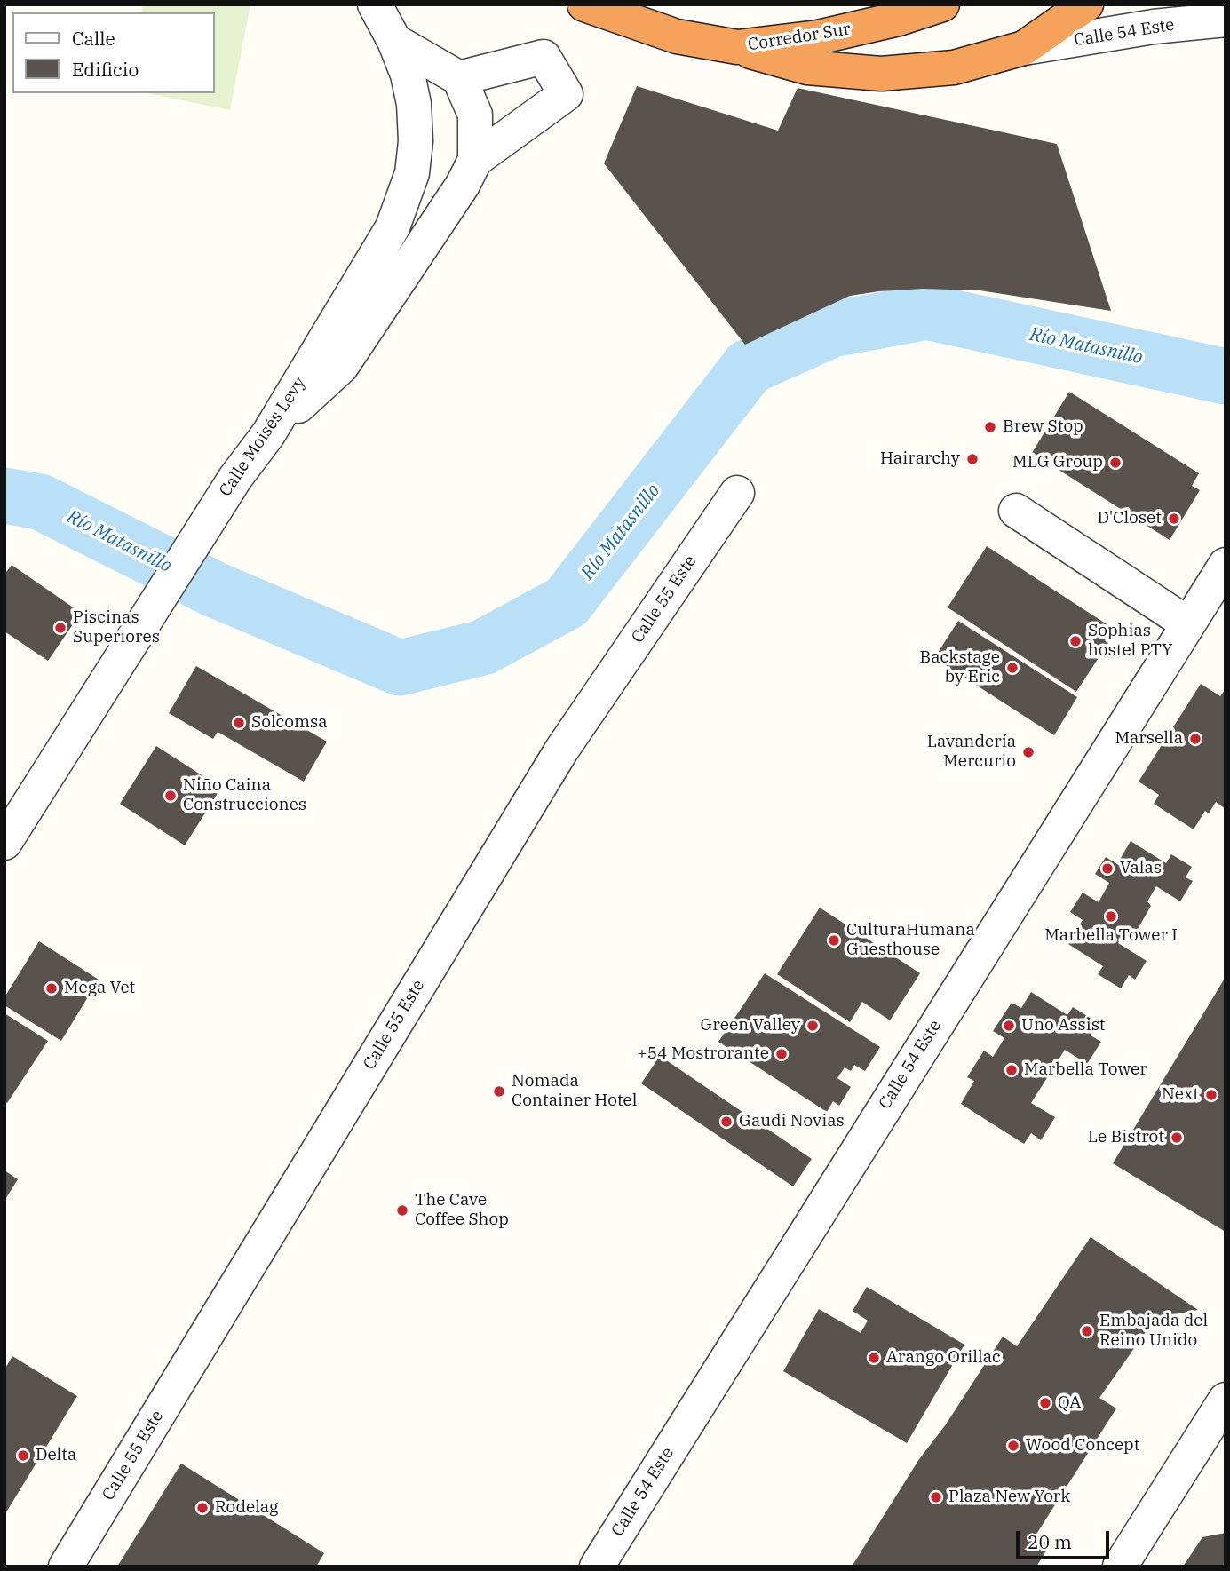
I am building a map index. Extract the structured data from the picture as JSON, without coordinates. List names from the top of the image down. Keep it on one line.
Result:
{"streets":{"highway":["Corredor Sur"],"street":["Calle 54 Este","Calle Moisés Levy","Calle 55 Este"]},"water":["Río Matasnillo"],"places":["Brew Stop","Hairarchy","MLG Group","D'Closet","Piscinas Superiores","Sophias hostel PTY","Backstage by Eric","Solcomsa","Marsella","Lavandería Mercurio","Niño Caina Construcciones","Valas","Marbella Tower I","CulturaHumana Guesthouse","Mega Vet","Green Valley","Uno Assist","+54 Mostrorante","Marbella Tower","Nomada Container Hotel","Next","Gaudi Novias","Le Bistrot","The Cave Coffee Shop","Embajada del Reino Unido","Arango Orillac","QA","Wood Concept","Delta","Plaza New York","Rodelag"],"legend":["Calle","Edificio"],"scale_bar":"20 m"}
